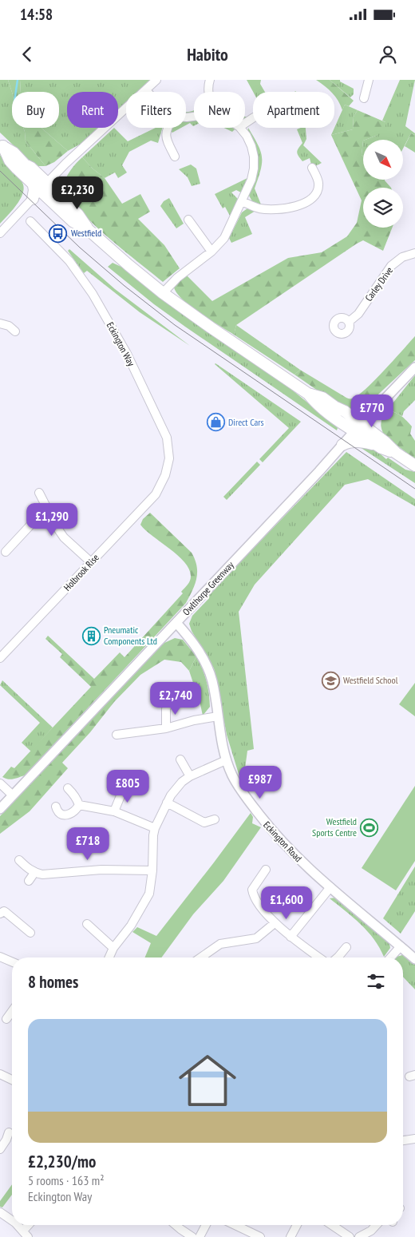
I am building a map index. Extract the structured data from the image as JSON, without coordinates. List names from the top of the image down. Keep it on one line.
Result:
{"streets":{"street":["Carley Drive","Eckington Way","Holbrook Rise","Owlthorpe Greenway","Eckington Road"]},"crossings":[["Eckington Way","Holbrook Rise"],["Owlthorpe Greenway","Eckington Road"]],"places":{"bus stop":["Westfield"],"shop":["Direct Cars"],"building":["Pneumatic Components Ltd"],"school or university":["Westfield School"],"sports":["Westfield Sports Centre"]},"north":"bottom right","page":{"status":"14:58","header":"Habito","chip":["Buy","Rent","Filters","New","Apartment"],"price":["£2,230","£770","£1,290","£2,740","£987","£805","£718","£1,600"],"heading":"8 homes","list":[{"name":"£2,230/mo","note":"5 rooms · 163 m² · Eckington Way"}]}}
